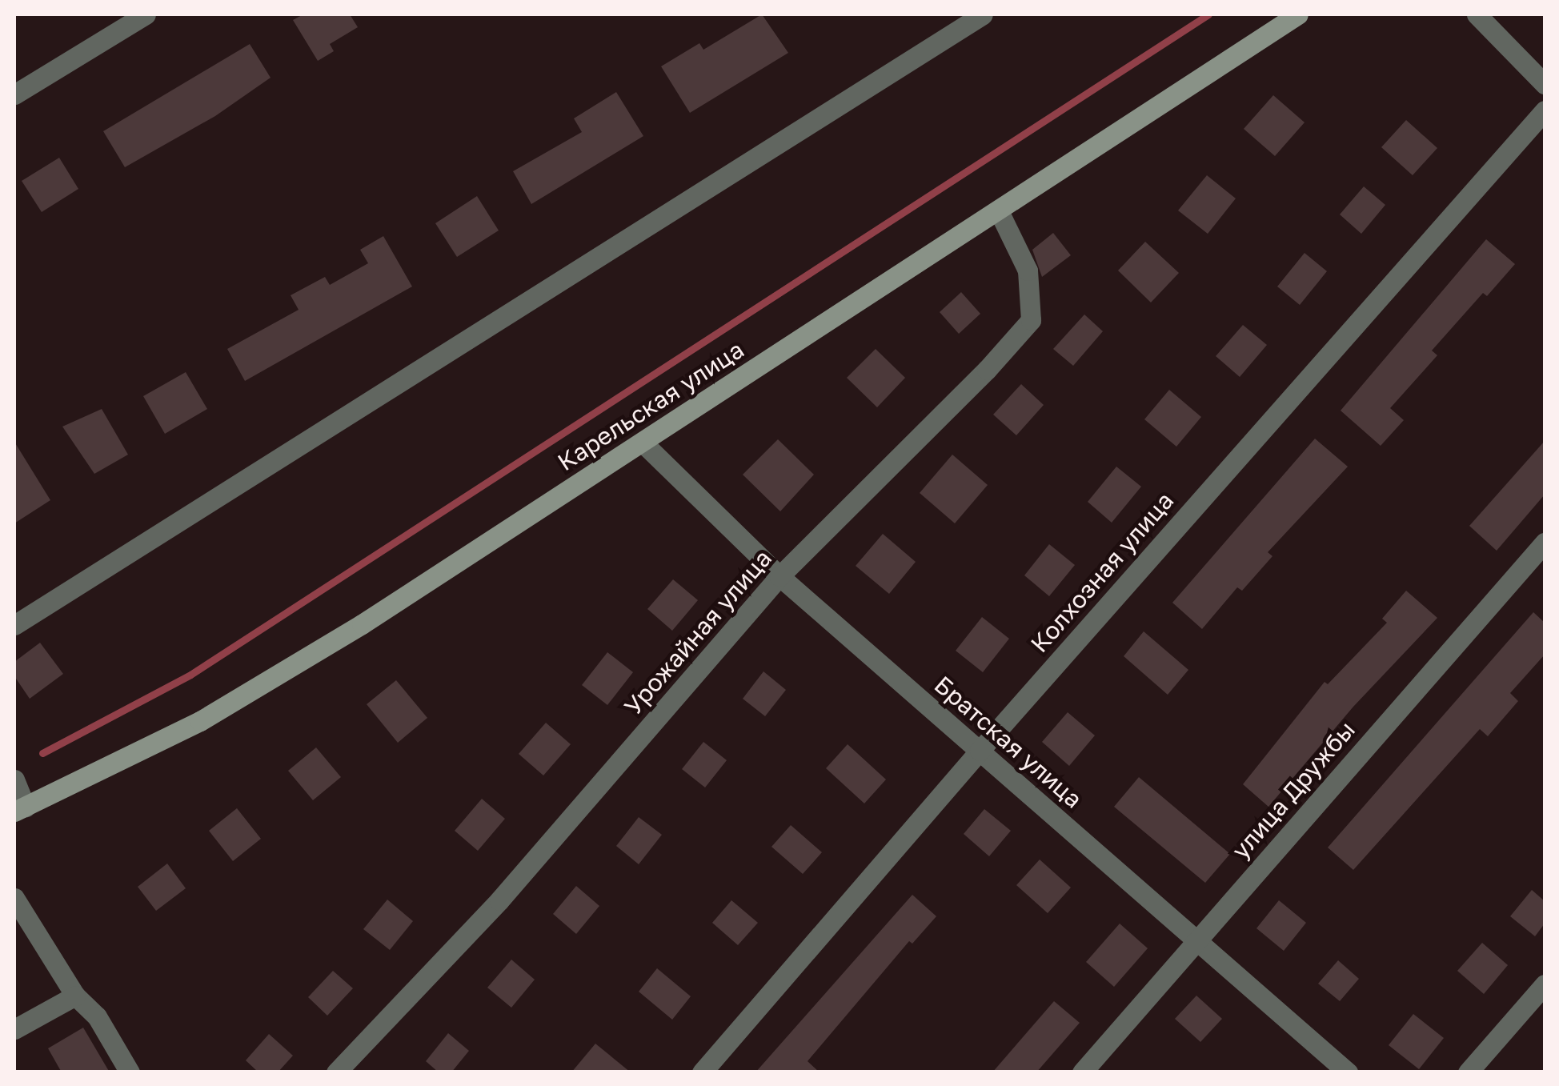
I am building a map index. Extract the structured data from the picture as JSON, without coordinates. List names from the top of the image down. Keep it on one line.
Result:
{"streets":{"main road":["Карельская улица"],"street":["Колхозная улица","Урожайная улица","Братская улица","улица Дружбы"]},"crossings":[["Карельская улица","Урожайная улица"],["Карельская улица","Братская улица"],["Колхозная улица","Братская улица"],["Урожайная улица","Братская улица"],["Братская улица","улица Дружбы"]]}
